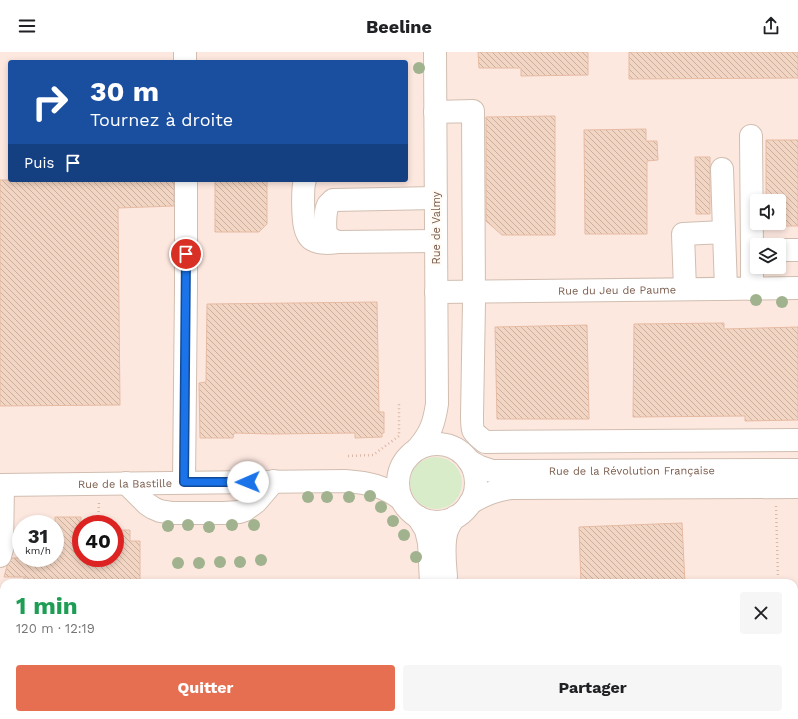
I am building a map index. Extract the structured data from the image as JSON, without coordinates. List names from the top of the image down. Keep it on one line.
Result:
{"streets":{"street":["Rue de Valmy","Rue du Jeu de Paume","Rue de la Révolution Française","Rue de la Bastille"]},"crossings":[["Rue de Valmy","Rue du Jeu de Paume"],["Rue de Valmy","Rue de la Révolution Française"],["Rue de Valmy","Rue de la Bastille"],["Rue de la Révolution Française","Rue de la Bastille"]],"page":{"header":"Beeline","turn":["30 m","Tournez à droite"],"then":"Puis","speed":"31 km/h","limit":"40","heading":["1 min","120 m · 12:19"],"buttons":["Quitter","Partager"]}}
